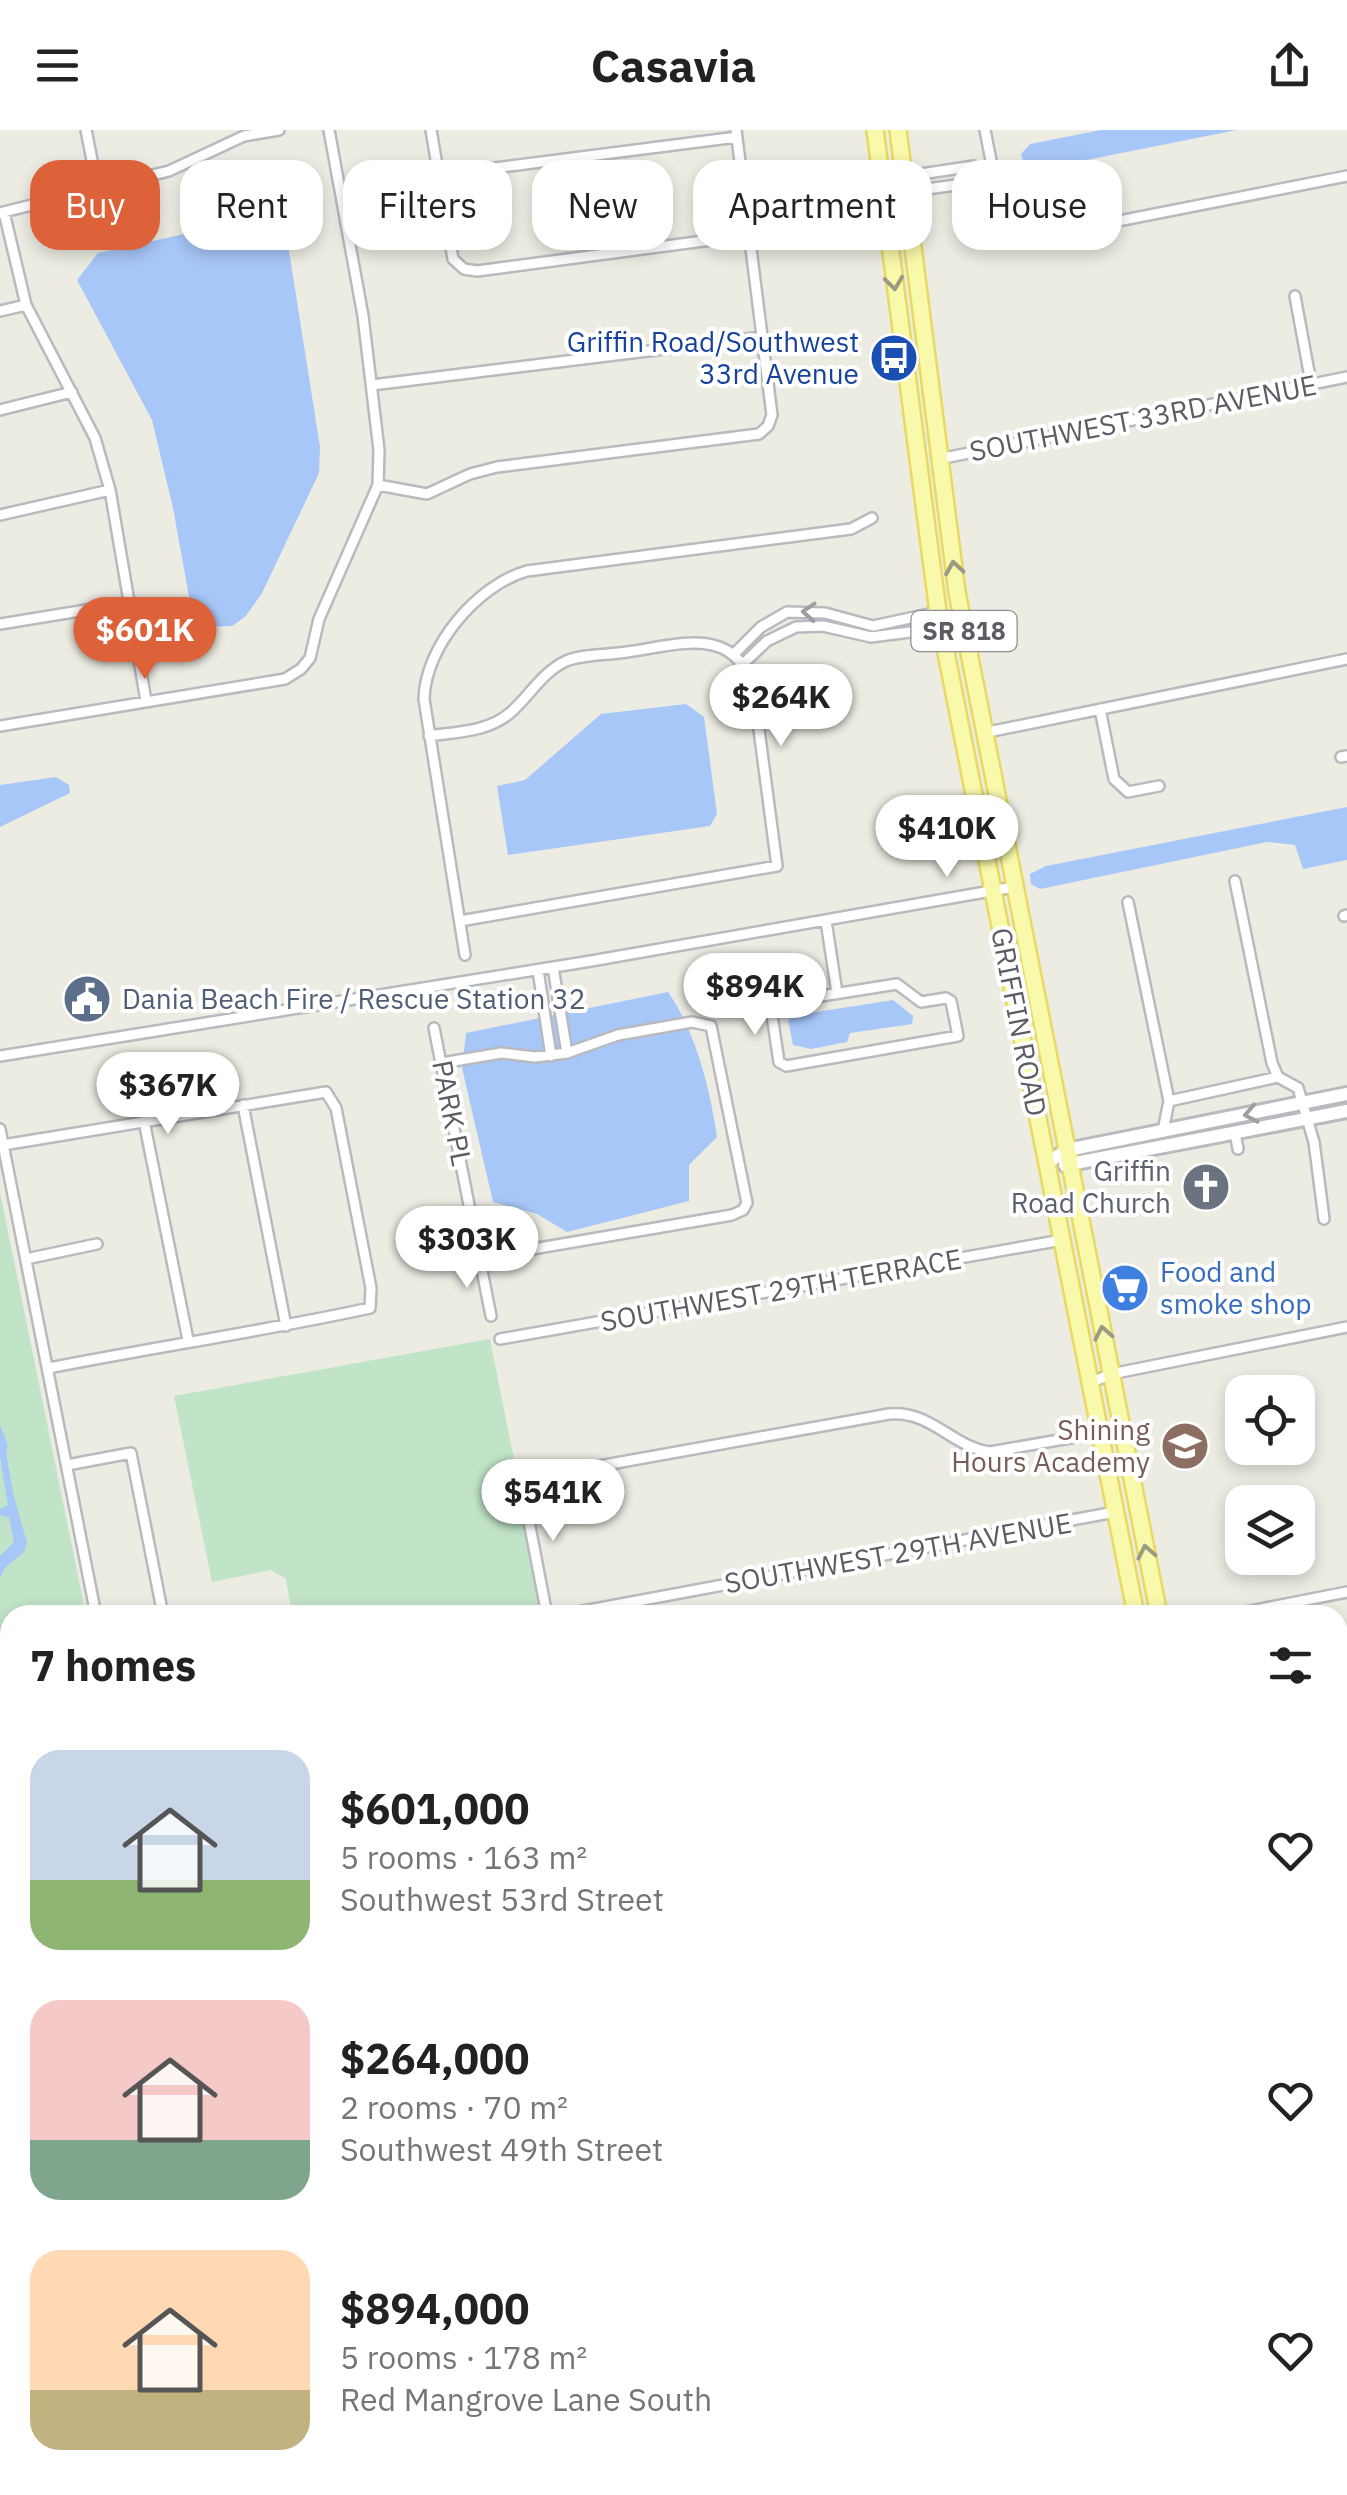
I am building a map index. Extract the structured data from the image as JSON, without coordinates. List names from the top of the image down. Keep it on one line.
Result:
{"streets":{"main road":["SR 818","GRIFFIN ROAD"],"street":["SOUTHWEST 33RD AVENUE","PARK PL","SOUTHWEST 29TH TERRACE","SOUTHWEST 29TH AVENUE"]},"crossings":[["SOUTHWEST 33RD AVENUE","GRIFFIN ROAD"],["GRIFFIN ROAD","SOUTHWEST 29TH TERRACE"],["GRIFFIN ROAD","SOUTHWEST 29TH AVENUE"]],"places":{"bus stop":["Griffin Road/Southwest 33rd Avenue"],"public building":["Dania Beach Fire / Rescue Station 32"],"church":["Griffin Road Church"],"supermarket":["Food and smoke shop"],"school or university":["Shining Hours Academy"]},"page":{"header":"Casavia","chip":["Buy","Rent","Filters","New","Apartment","House"],"price":["$601K","$264K","$410K","$894K","$367K","$303K","$541K"],"heading":"7 homes","list":[{"name":"$601,000","note":"5 rooms · 163 m² · Southwest 53rd Street"},{"name":"$264,000","note":"2 rooms · 70 m² · Southwest 49th Street"},{"name":"$894,000","note":"5 rooms · 178 m² · Red Mangrove Lane South"}]}}
